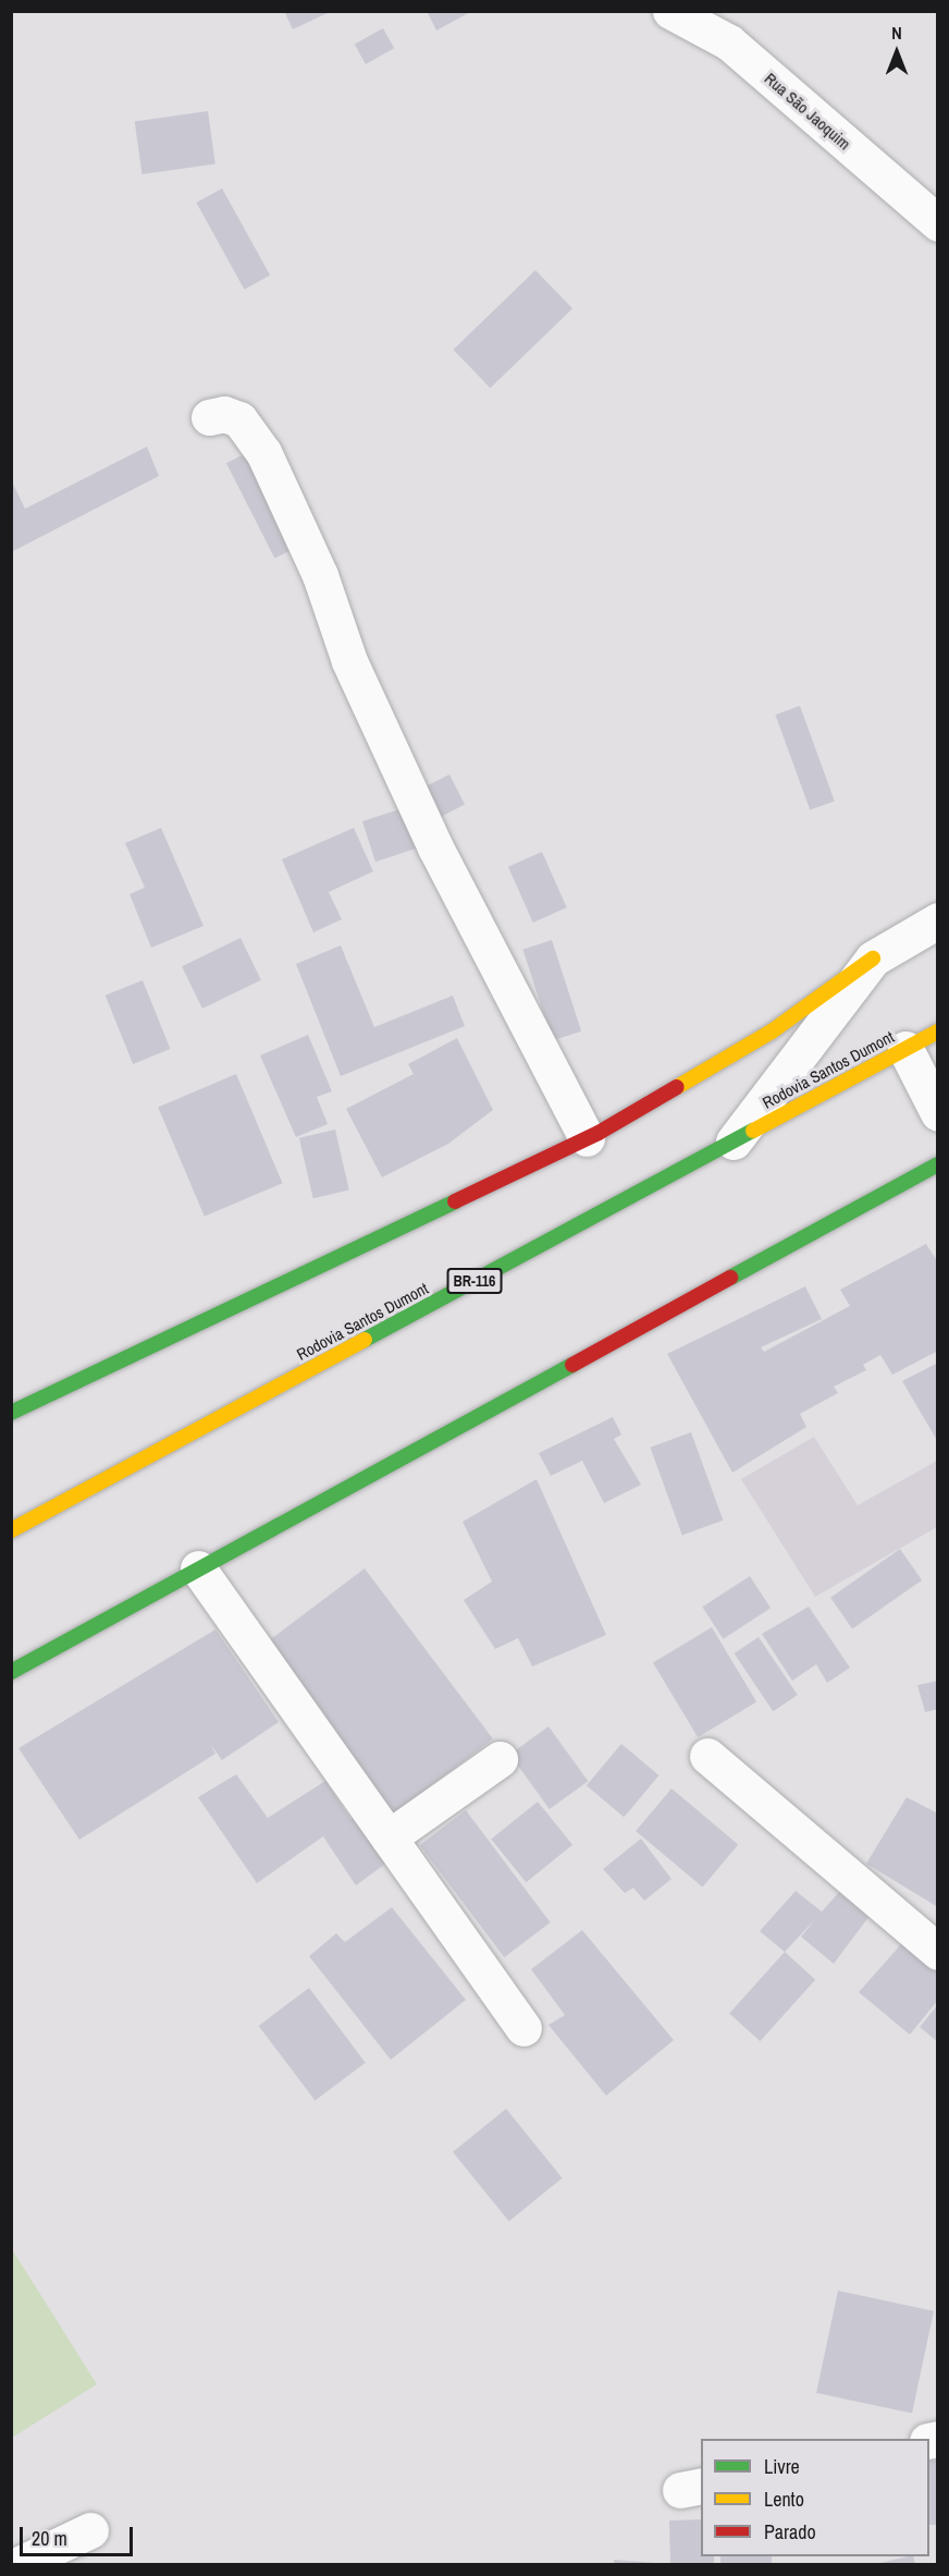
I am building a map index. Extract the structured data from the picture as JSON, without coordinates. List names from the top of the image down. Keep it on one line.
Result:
{"streets":{"main road":["Rodovia Santos Dumont","BR-116"],"street":["Rua São Jaoquim"]},"legend":["Livre","Lento","Parado"],"scale_bar":"20 m","north":"top"}
